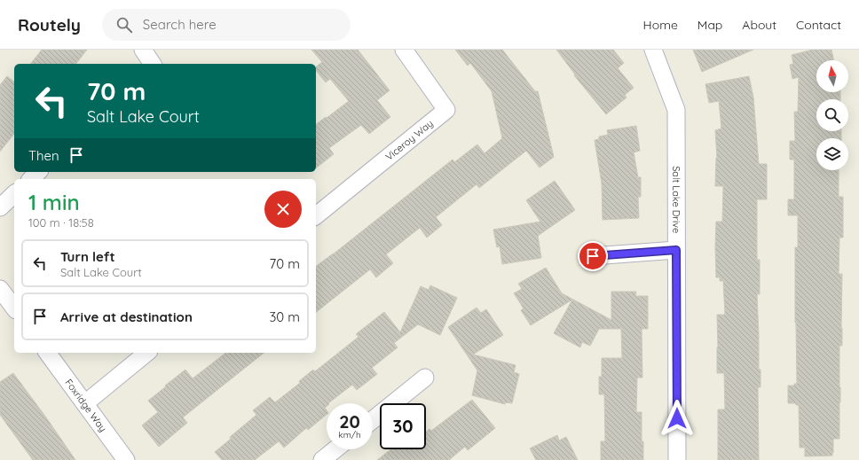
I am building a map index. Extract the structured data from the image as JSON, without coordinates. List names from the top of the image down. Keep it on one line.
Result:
{"streets":{"street":["Viceroy Way","Salt Lake Drive","Foxridge Way"]},"north":"top","page":{"header":"Routely","search":"Search here","nav":["Home","Map","About","Contact"],"turn":["70 m","Salt Lake Court"],"then":"Then","heading":["1 min","100 m · 18:58"],"list":[{"name":"Turn left","note":"Salt Lake Court","value":"70 m"},{"name":"Arrive at destination","value":"30 m"}],"speed":"20 km/h","limit":"30"}}
